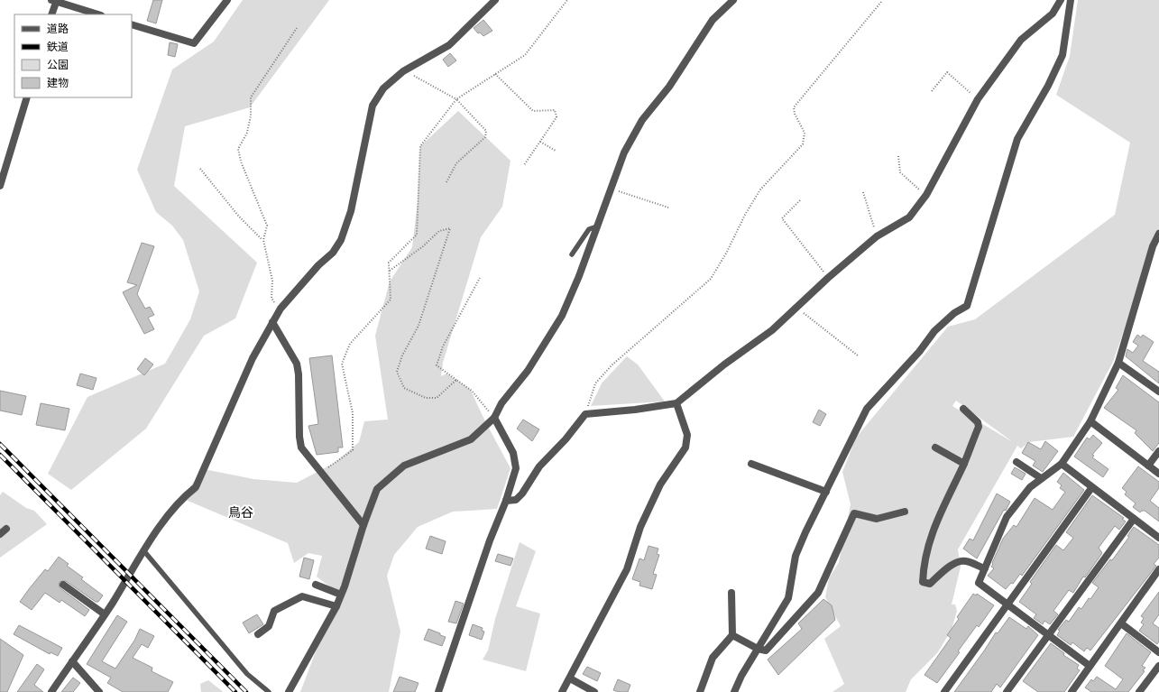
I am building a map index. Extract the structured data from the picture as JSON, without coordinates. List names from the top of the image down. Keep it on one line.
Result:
{"districts":["鳥谷"],"legend":["道路","鉄道","公園","建物"]}
